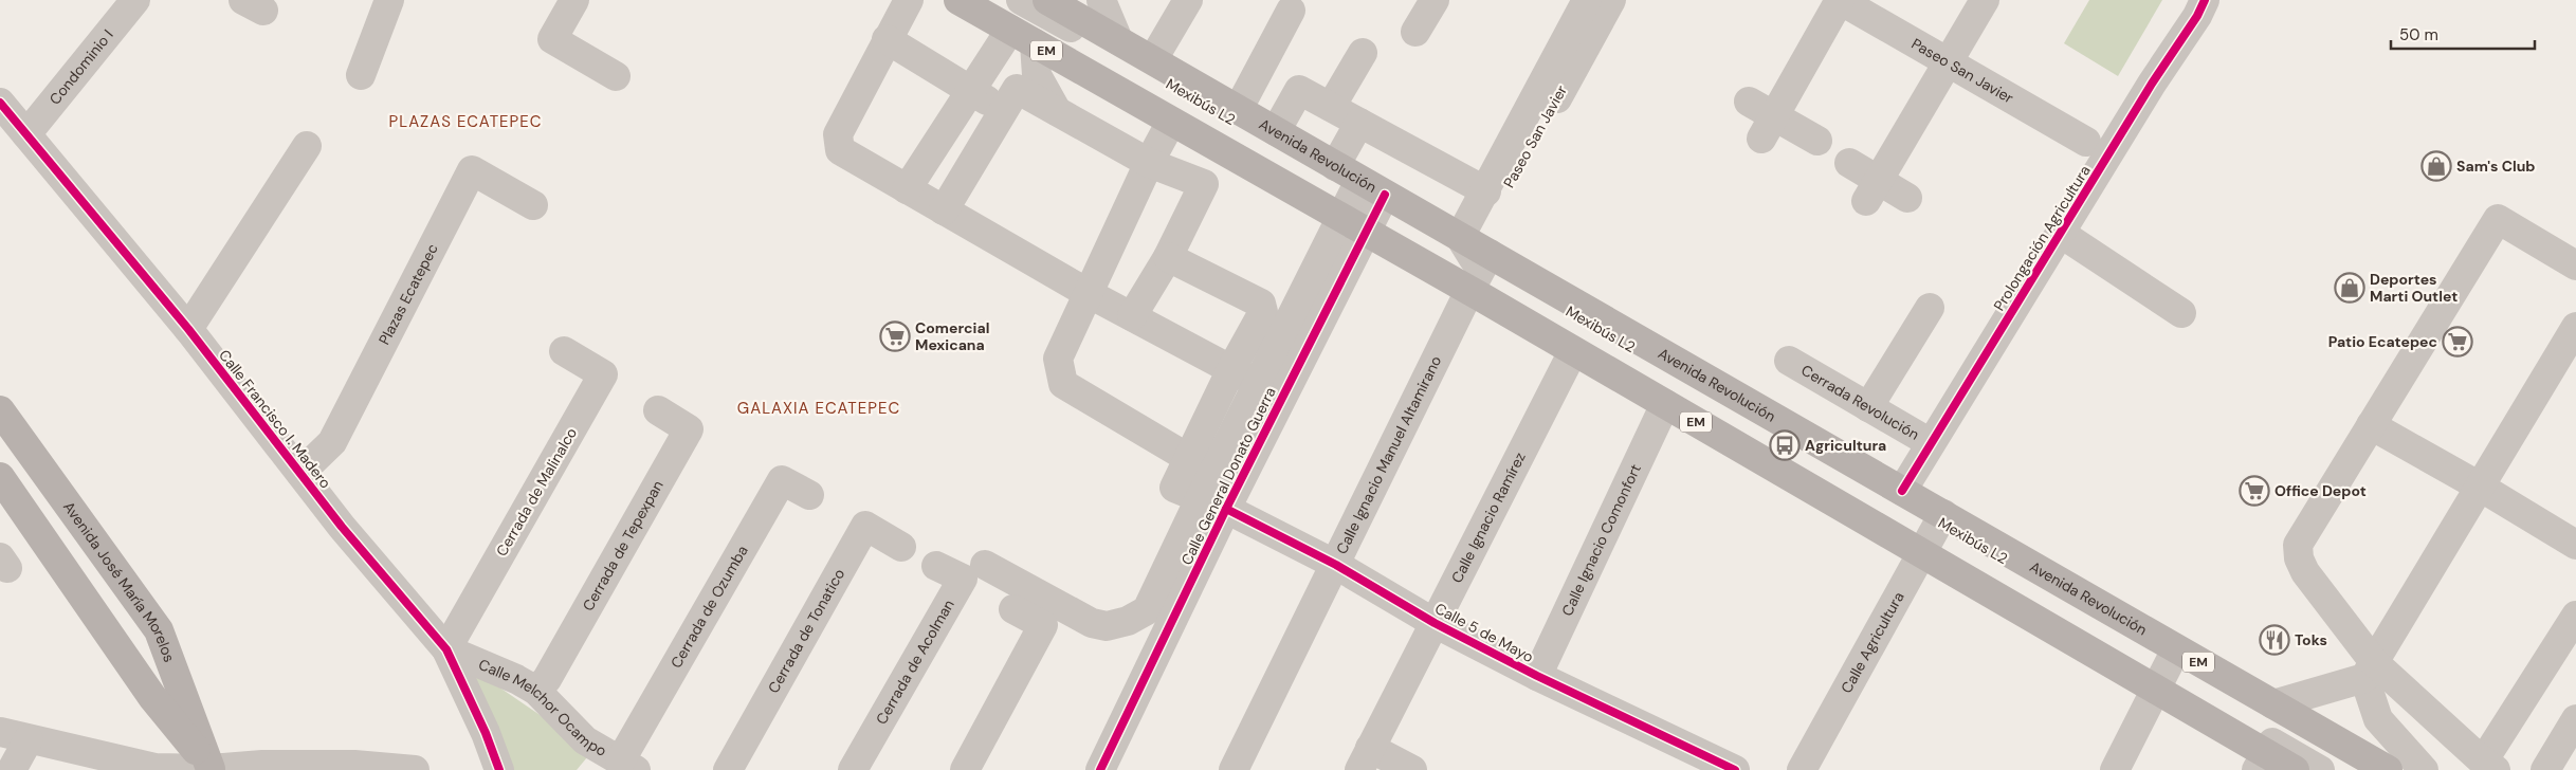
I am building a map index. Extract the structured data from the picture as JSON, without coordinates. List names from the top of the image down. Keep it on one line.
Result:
{"streets":{"main road":["EM","Avenida Revolución","Avenida José María Morelos"],"street":["Condominio I","Paseo San Javier","Mexibús L2","Prolongación Agricultura","Plazas Ecatepec","Cerrada Revolución","Calle Francisco I. Madero","Calle Ignacio Manuel Altamirano","Calle General Donato Guerra","Cerrada de Malinalco","Calle Ignacio Ramírez","Calle Ignacio Comonfort","Cerrada de Tepexpan","Cerrada de Ozumba","Cerrada de Tonatico","Calle 5 de Mayo","Calle Agricultura","Cerrada de Acolman","Calle Melchor Ocampo"]},"crossings":[["Condominio I","Calle Francisco I. Madero"],["Paseo San Javier","Mexibús L2"],["Paseo San Javier","Avenida Revolución"],["Paseo San Javier","Calle Ignacio Manuel Altamirano"],["Mexibús L2","Avenida Revolución"],["Mexibús L2","Calle Ignacio Manuel Altamirano"],["Mexibús L2","Calle General Donato Guerra"],["Mexibús L2","Calle Agricultura"],["Avenida Revolución","Prolongación Agricultura"],["Avenida Revolución","Calle Ignacio Manuel Altamirano"],["Avenida Revolución","Calle General Donato Guerra"],["Avenida Revolución","Calle Ignacio Ramírez"],["Avenida Revolución","Calle Ignacio Comonfort"],["Avenida Revolución","Calle Agricultura"],["Prolongación Agricultura","Cerrada Revolución"],["Plazas Ecatepec","Calle Francisco I. Madero"],["Calle Francisco I. Madero","Cerrada de Malinalco"],["Calle Francisco I. Madero","Calle Melchor Ocampo"],["Calle Ignacio Manuel Altamirano","Calle 5 de Mayo"],["Calle General Donato Guerra","Calle 5 de Mayo"],["Cerrada de Malinalco","Calle Melchor Ocampo"],["Calle Ignacio Ramírez","Calle 5 de Mayo"],["Calle Ignacio Comonfort","Calle 5 de Mayo"],["Cerrada de Tepexpan","Calle Melchor Ocampo"],["Cerrada de Ozumba","Calle Melchor Ocampo"]],"districts":["PLAZAS ECATEPEC","GALAXIA ECATEPEC"],"places":{"shop":["Sam's Club","Deportes Marti Outlet"],"supermarket":["Comercial Mexicana","Patio Ecatepec","Office Depot"],"bus stop":["Agricultura"],"restaurant":["Toks"]},"scale_bar":"50 m"}
